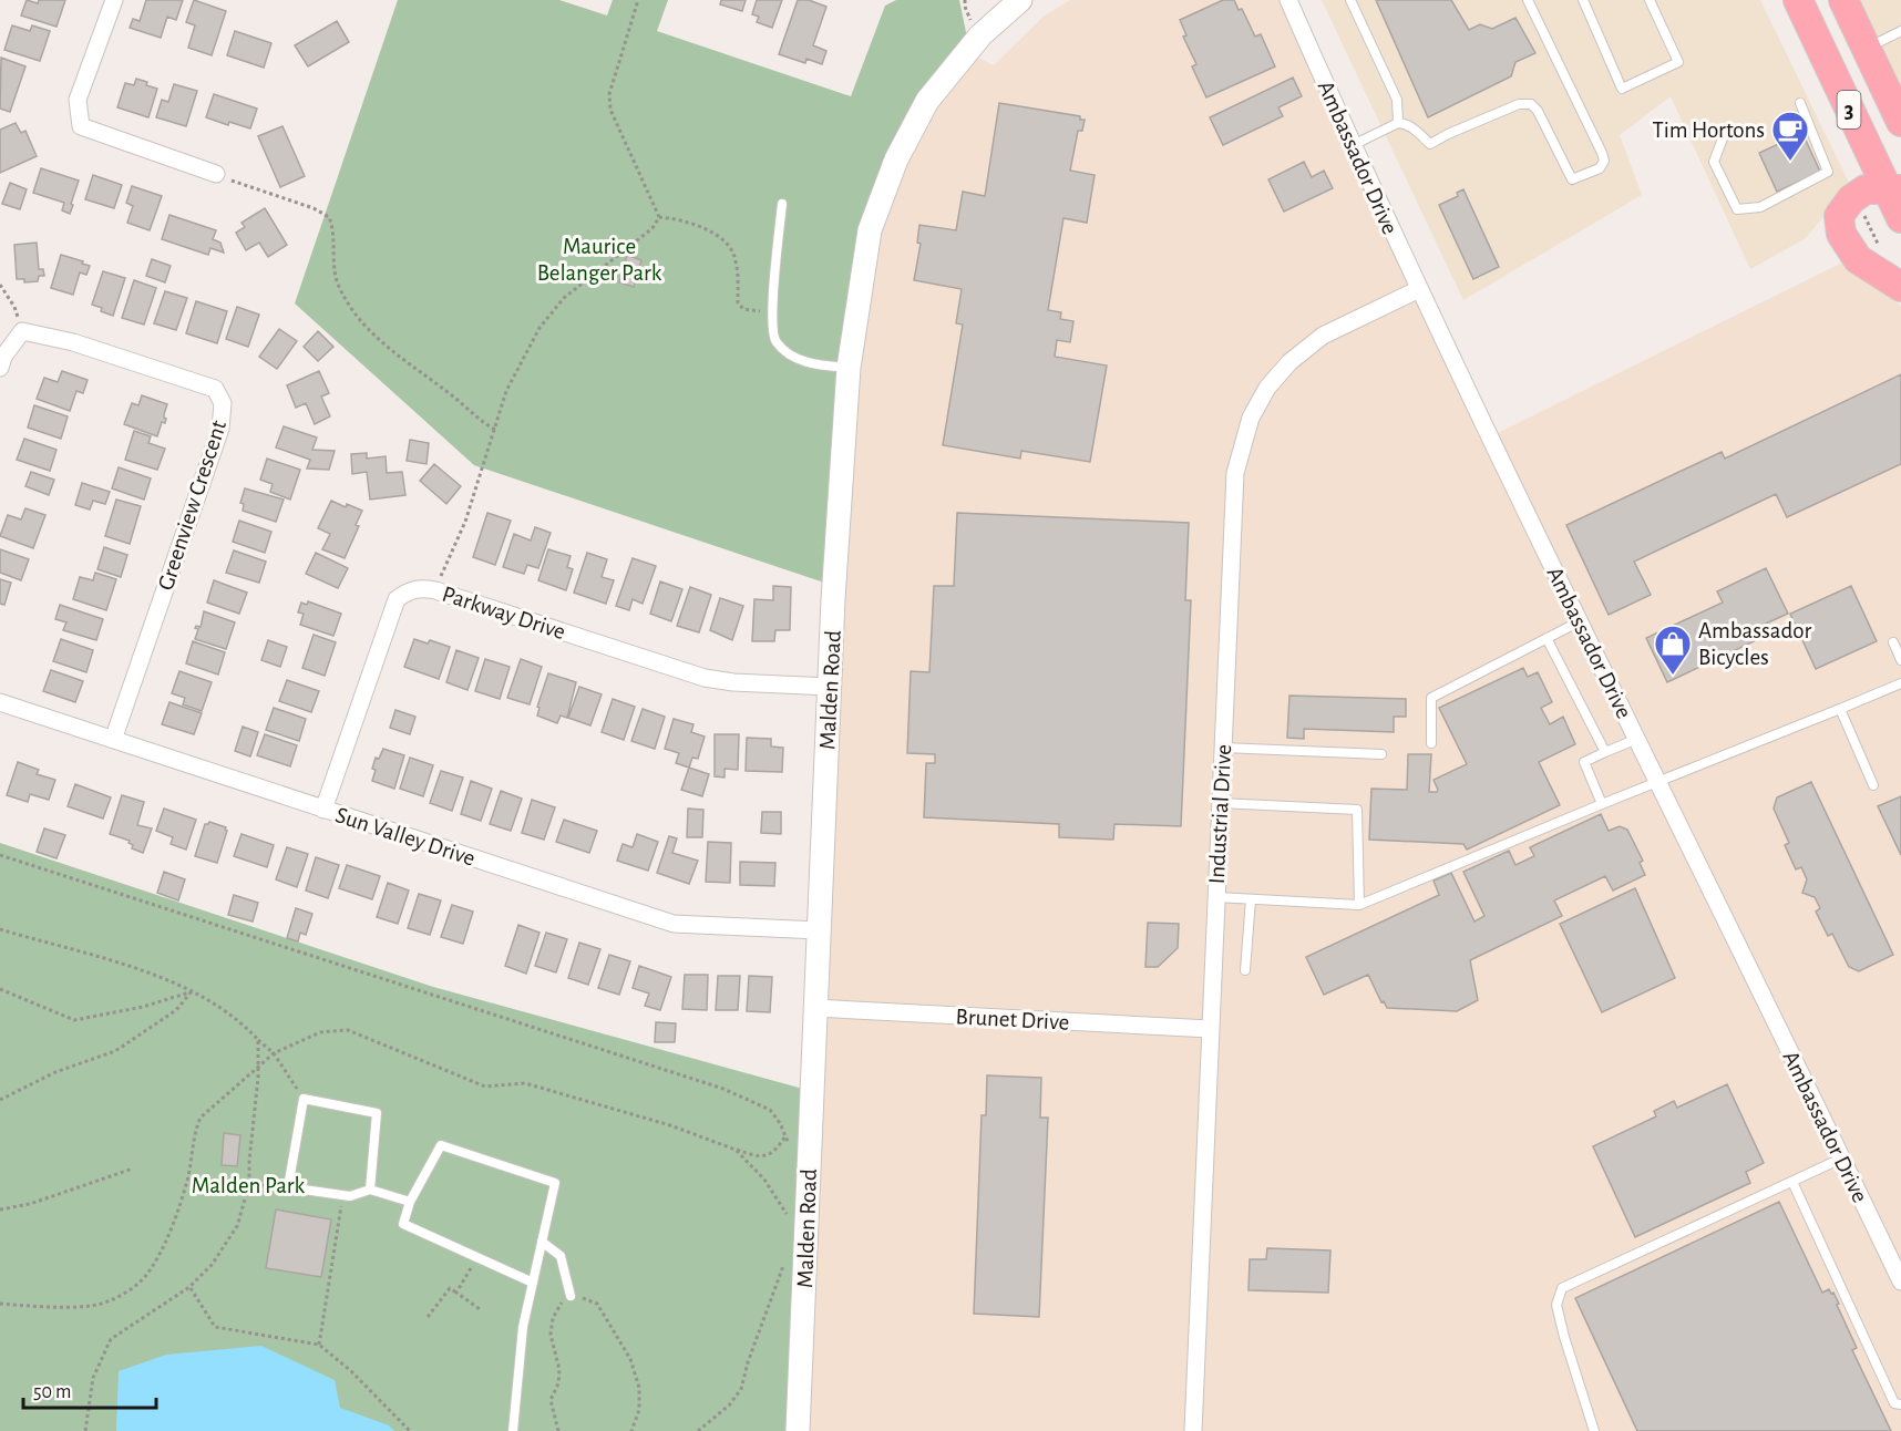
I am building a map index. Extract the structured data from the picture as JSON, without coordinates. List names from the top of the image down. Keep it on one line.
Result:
{"streets":{"highway":["3"],"main road":["Malden Road"],"street":["Ambassador Drive","Greenview Crescent","Parkway Drive","Industrial Drive","Sun Valley Drive","Brunet Drive"]},"crossings":[["Ambassador Drive","Industrial Drive"],["Greenview Crescent","Sun Valley Drive"],["Parkway Drive","Malden Road"],["Parkway Drive","Sun Valley Drive"],["Malden Road","Sun Valley Drive"],["Malden Road","Brunet Drive"],["Industrial Drive","Brunet Drive"]],"parks":["Maurice Belanger Park","Malden Park"],"places":{"cafe":["Tim Hortons"],"shop":["Ambassador Bicycles"]},"scale_bar":"50 m"}
